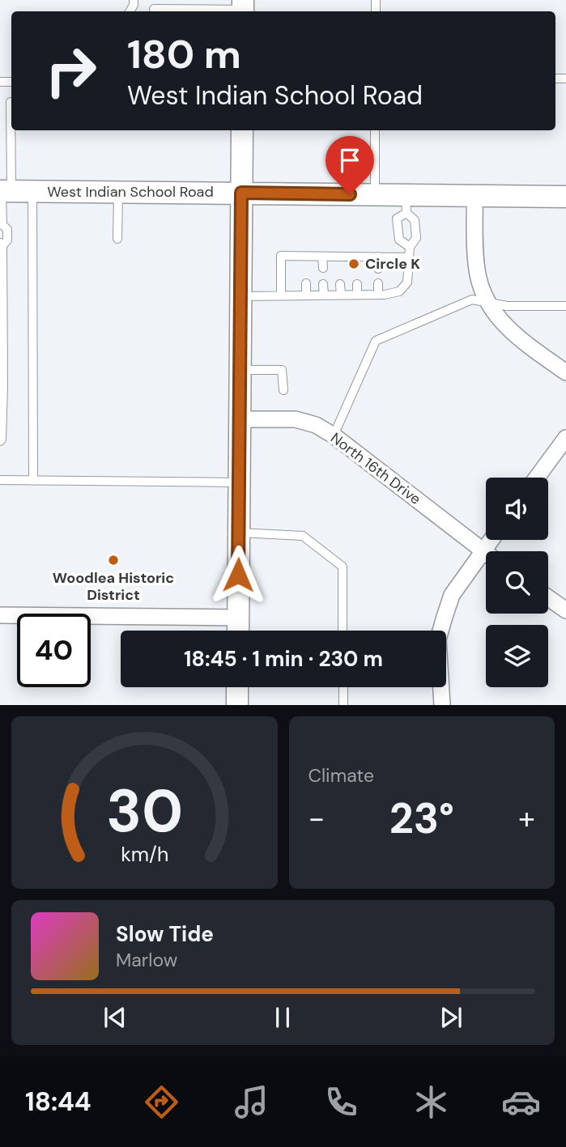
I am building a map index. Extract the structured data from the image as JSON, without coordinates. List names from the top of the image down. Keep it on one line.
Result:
{"streets":{"main road":["West Indian School Road"],"street":["North 16th Drive"]},"places":["Circle K","Woodlea Historic District"],"page":{"turn":["180 m","West Indian School Road"],"limit":"40","trip":"18:45 · 1 min · 230 m","tile":"Climate","heat":["−","23°","+"],"song":["Slow Tide","Marlow"],"tabs":"18:44","gauge":["30","km/h"]}}
